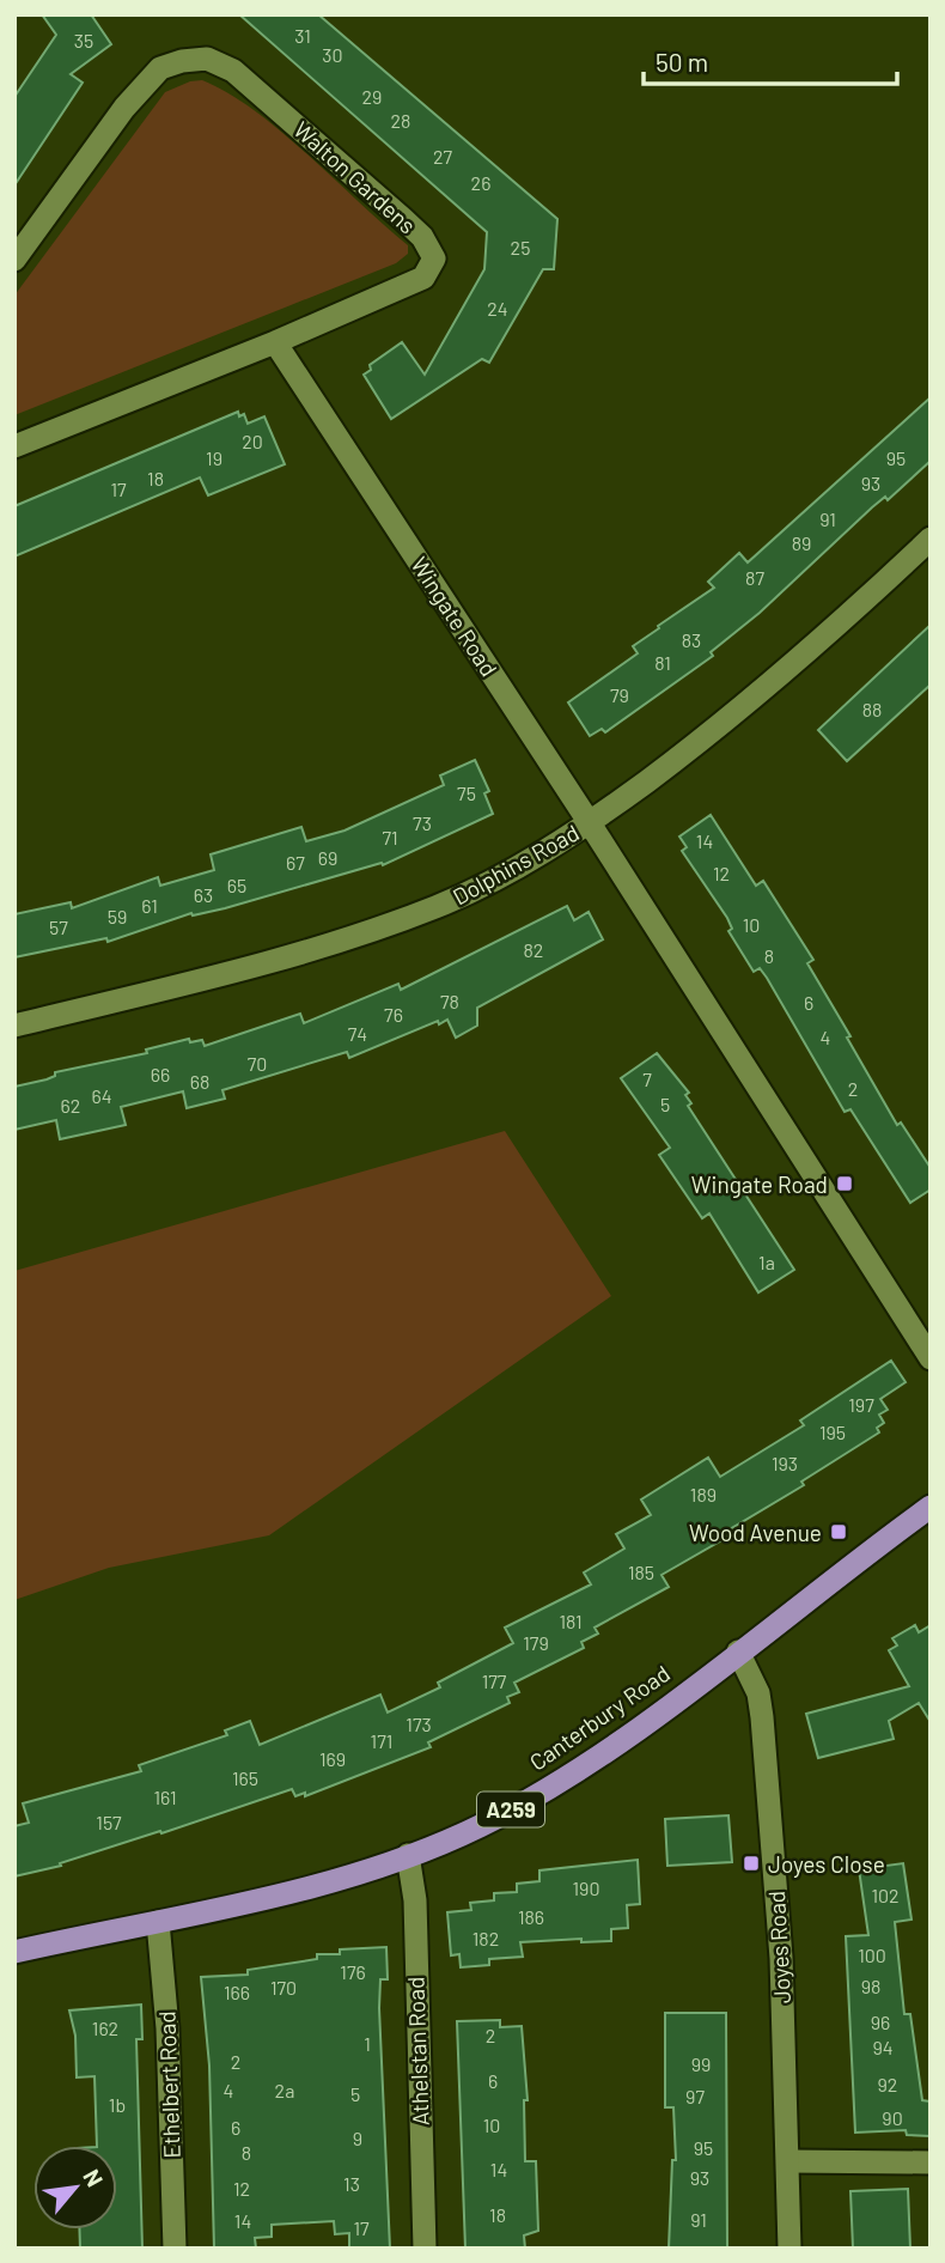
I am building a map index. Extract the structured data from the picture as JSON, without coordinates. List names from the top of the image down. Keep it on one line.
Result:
{"streets":{"highway":["Canterbury Road","A259"],"street":["Walton Gardens","Wingate Road","Dolphins Road","Joyes Road","Athelstan Road","Ethelbert Road"]},"crossings":[["Walton Gardens","Wingate Road"],["Wingate Road","Dolphins Road"],["Canterbury Road","Joyes Road"],["Canterbury Road","Athelstan Road"],["Canterbury Road","Ethelbert Road"]],"places":{"transit":["Wingate Road","Wood Avenue","Joyes Close"]},"house_numbers":["31","35","30","29","28","27","26","25","24","20","19","95","18","93","17","91","89","87","83","81","79","88","75","73","71","14","69","67","12","65","63","61","59","10","57","82","8","78","6","76","74","4","70","66","7","68","2","64","5","62","1a","197","195","193","189","185","181","179","177","173","171","169","165","161","157","190","102","186","182","100","176","98","170","166","96","162","2","1","94","2","99","6","92","4","2a","5","97","1b","90","10","6","9","95","8","14","93","13","12","18","91","14","17"],"scale_bar":"50 m","north":"top right"}
